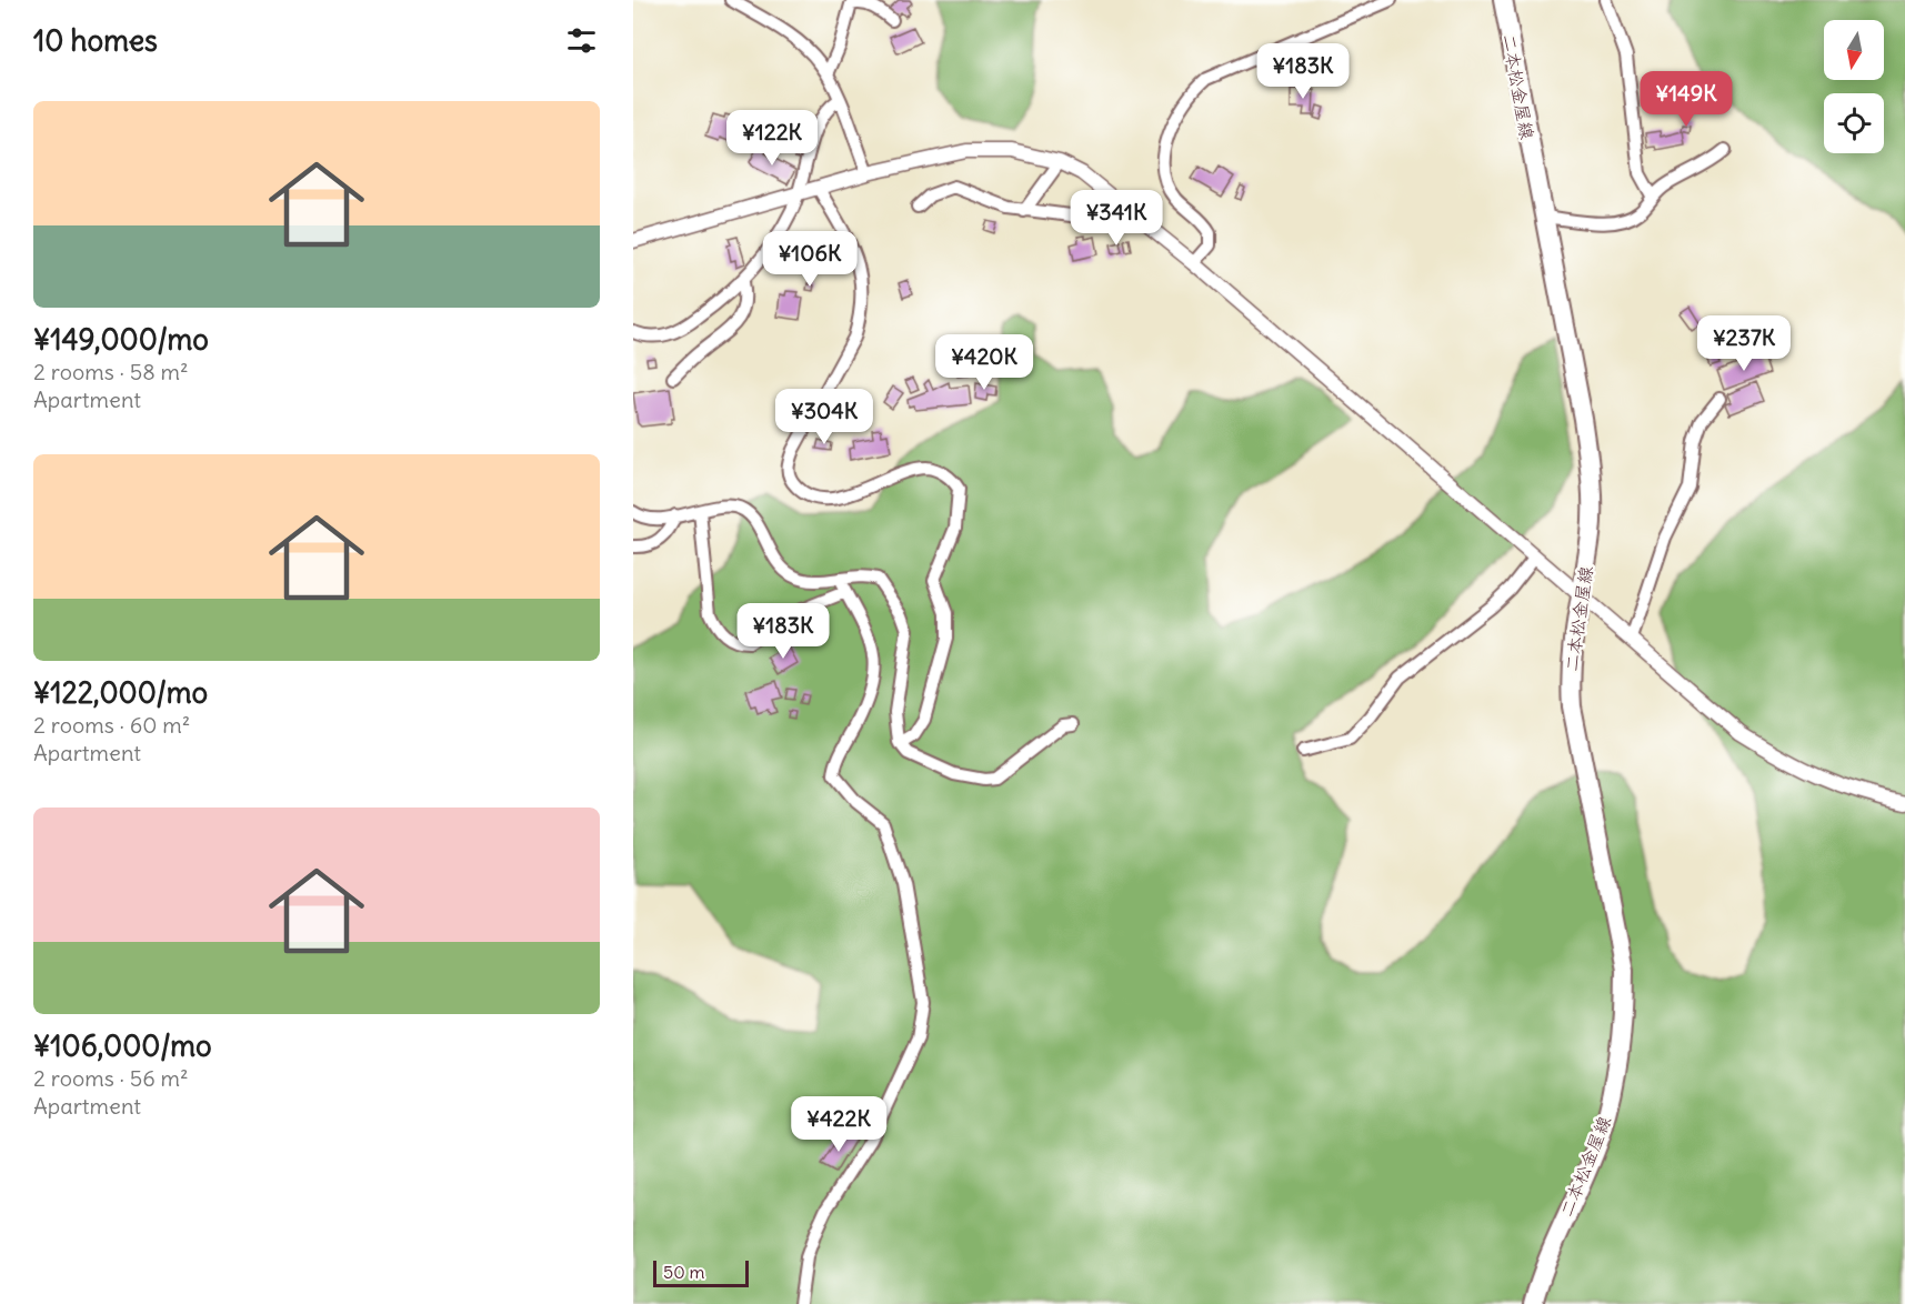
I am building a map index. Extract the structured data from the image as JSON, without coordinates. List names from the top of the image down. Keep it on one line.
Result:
{"streets":{"main road":["二本松金屋線"]},"scale_bar":"50 m","north":"bottom","page":{"heading":"10 homes","price":["¥183K","¥149K","¥122K","¥341K","¥106K","¥237K","¥420K","¥304K","¥183K","¥422K"],"list":[{"name":"¥149,000/mo","note":"2 rooms · 58 m² · Apartment"},{"name":"¥122,000/mo","note":"2 rooms · 60 m² · Apartment"},{"name":"¥106,000/mo","note":"2 rooms · 56 m² · Apartment"}],"scale":"50 m"}}
